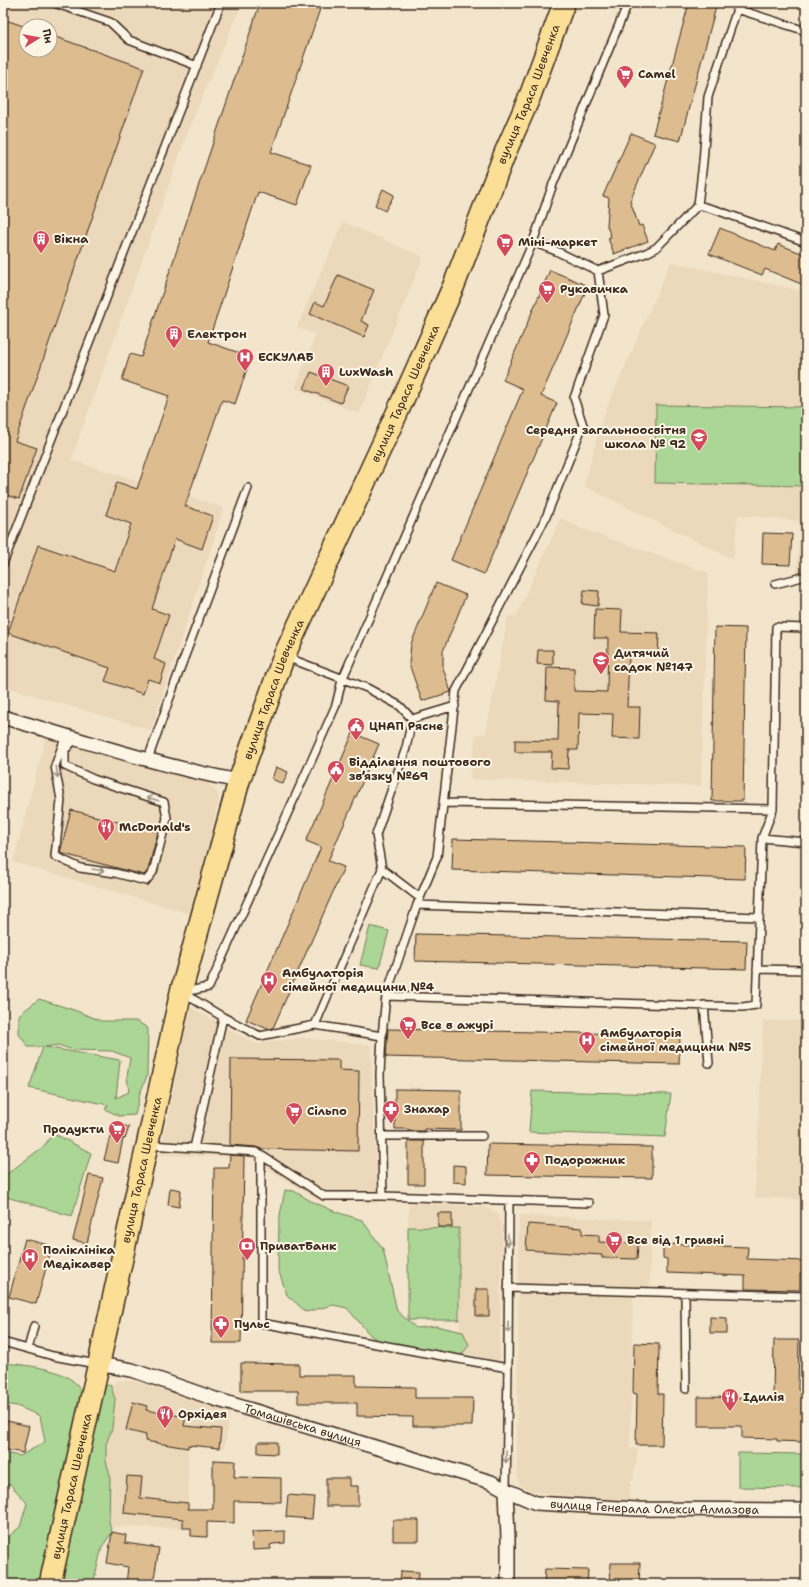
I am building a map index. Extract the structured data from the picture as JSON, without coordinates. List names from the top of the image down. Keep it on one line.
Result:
{"streets":{"main road":["вулиця Тараса Шевченка"],"street":["Томашівська вулиця","вулиця Генерала Олекси Алмазова"]},"crossings":[["вулиця Тараса Шевченка","Томашівська вулиця"],["Томашівська вулиця","вулиця Генерала Олекси Алмазова"]],"places":{"supermarket":["Camel","Міні-маркет","Рукавичка","Все в ажурі","Сільпо","Продукти","Все від 1 гривні"],"building":["Вікна","Електрон","LuxWash"],"hospital":["ЕСКУЛАБ","Амбулаторія сімейної медицини №4","Амбулаторія сімейної медицини №5","Поліклініка Медікавер"],"school or university":["Середня загальноосвітня школа № 92","Дитячий садок №147"],"public building":["ЦНАП Рясне","Відділення поштового зв’язку №69"],"restaurant":["McDonald's","Ідилія","Орхідея"],"pharmacy":["Знахар","Подорожник","Пульс"],"bank":["ПриватБанк"]},"north":"right"}
